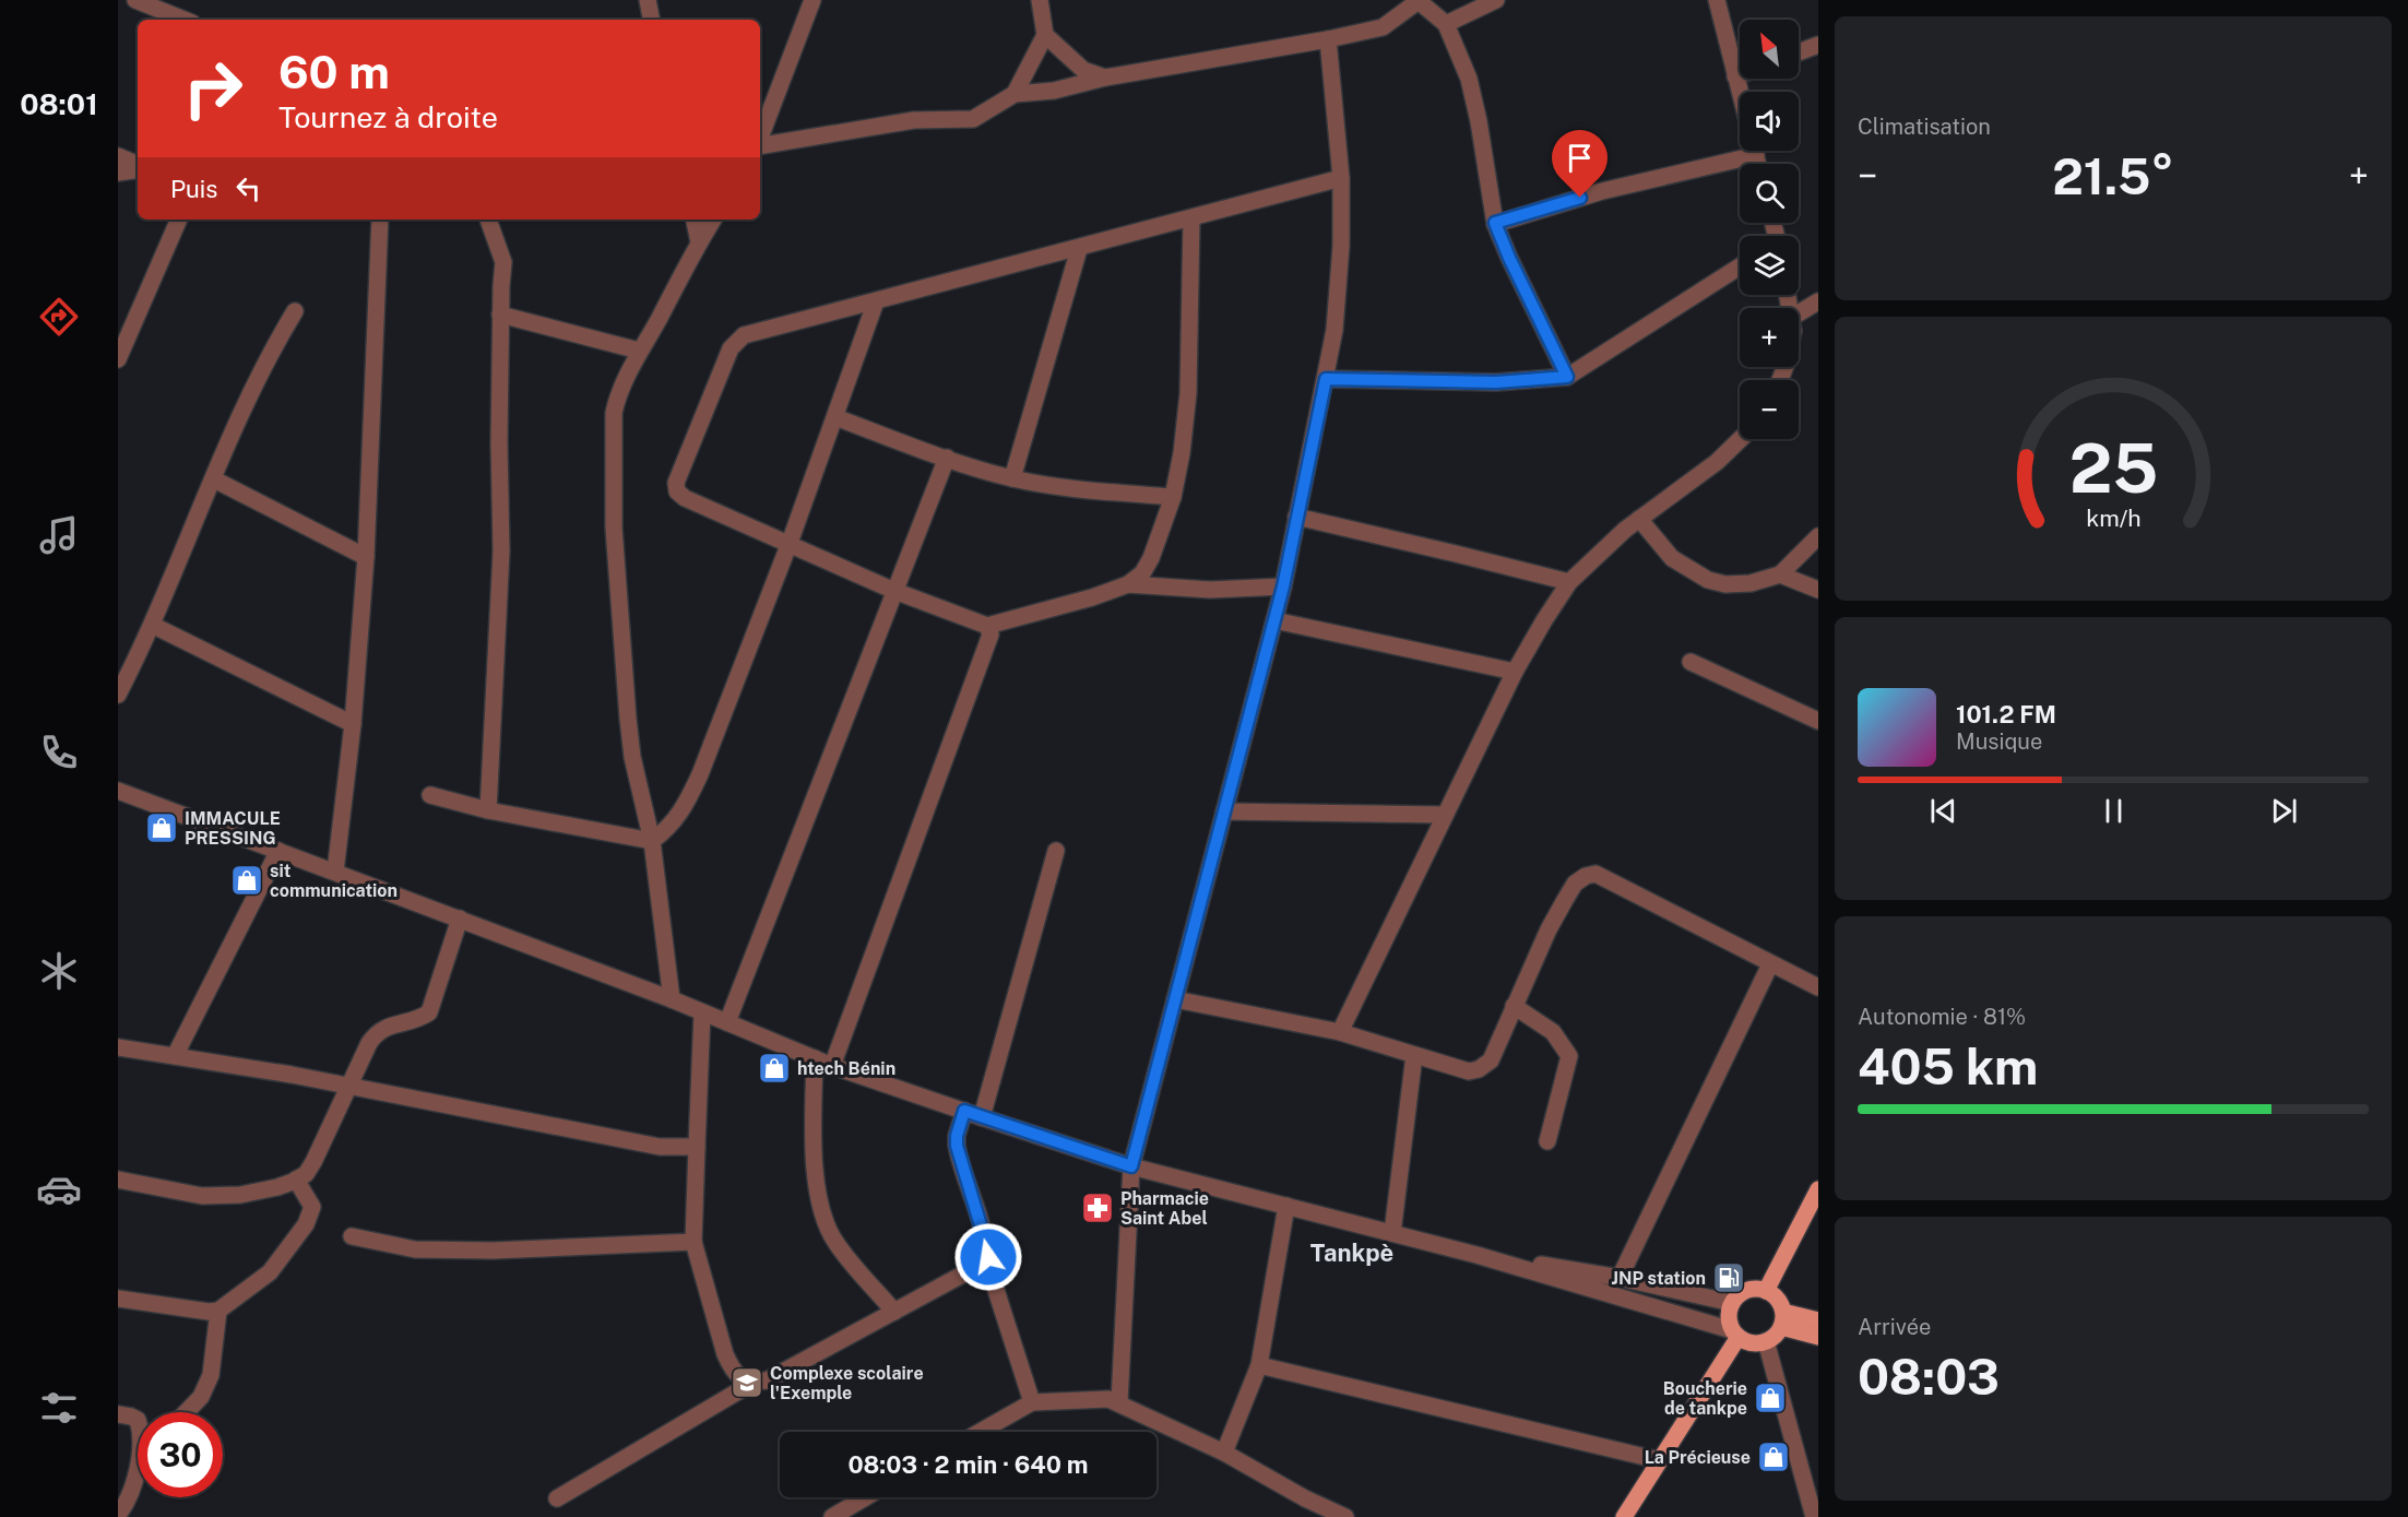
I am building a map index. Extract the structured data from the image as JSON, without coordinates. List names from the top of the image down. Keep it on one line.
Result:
{"districts":["Tankpè"],"places":{"shop":["IMMACULE PRESSING","sit communication","htech Bénin","Boucherie de tankpe","La Précieuse"],"pharmacy":["Pharmacie Saint Abel"],"fuel station":["JNP station"],"school or university":["Complexe scolaire l'Exemple"]},"north":"top left","page":{"tabs":"08:01","tile":["Climatisation",["Autonomie · 81%","405 km"],["Arrivée","08:03"]],"map_buttons":["+","−"],"turn":["60 m","Tournez à droite"],"heat":["−","21.5°","+"],"then":"Puis","song":["101.2 FM","Musique"],"limit":"30","trip":"08:03 · 2 min · 640 m","gauge":["25","km/h"]}}
